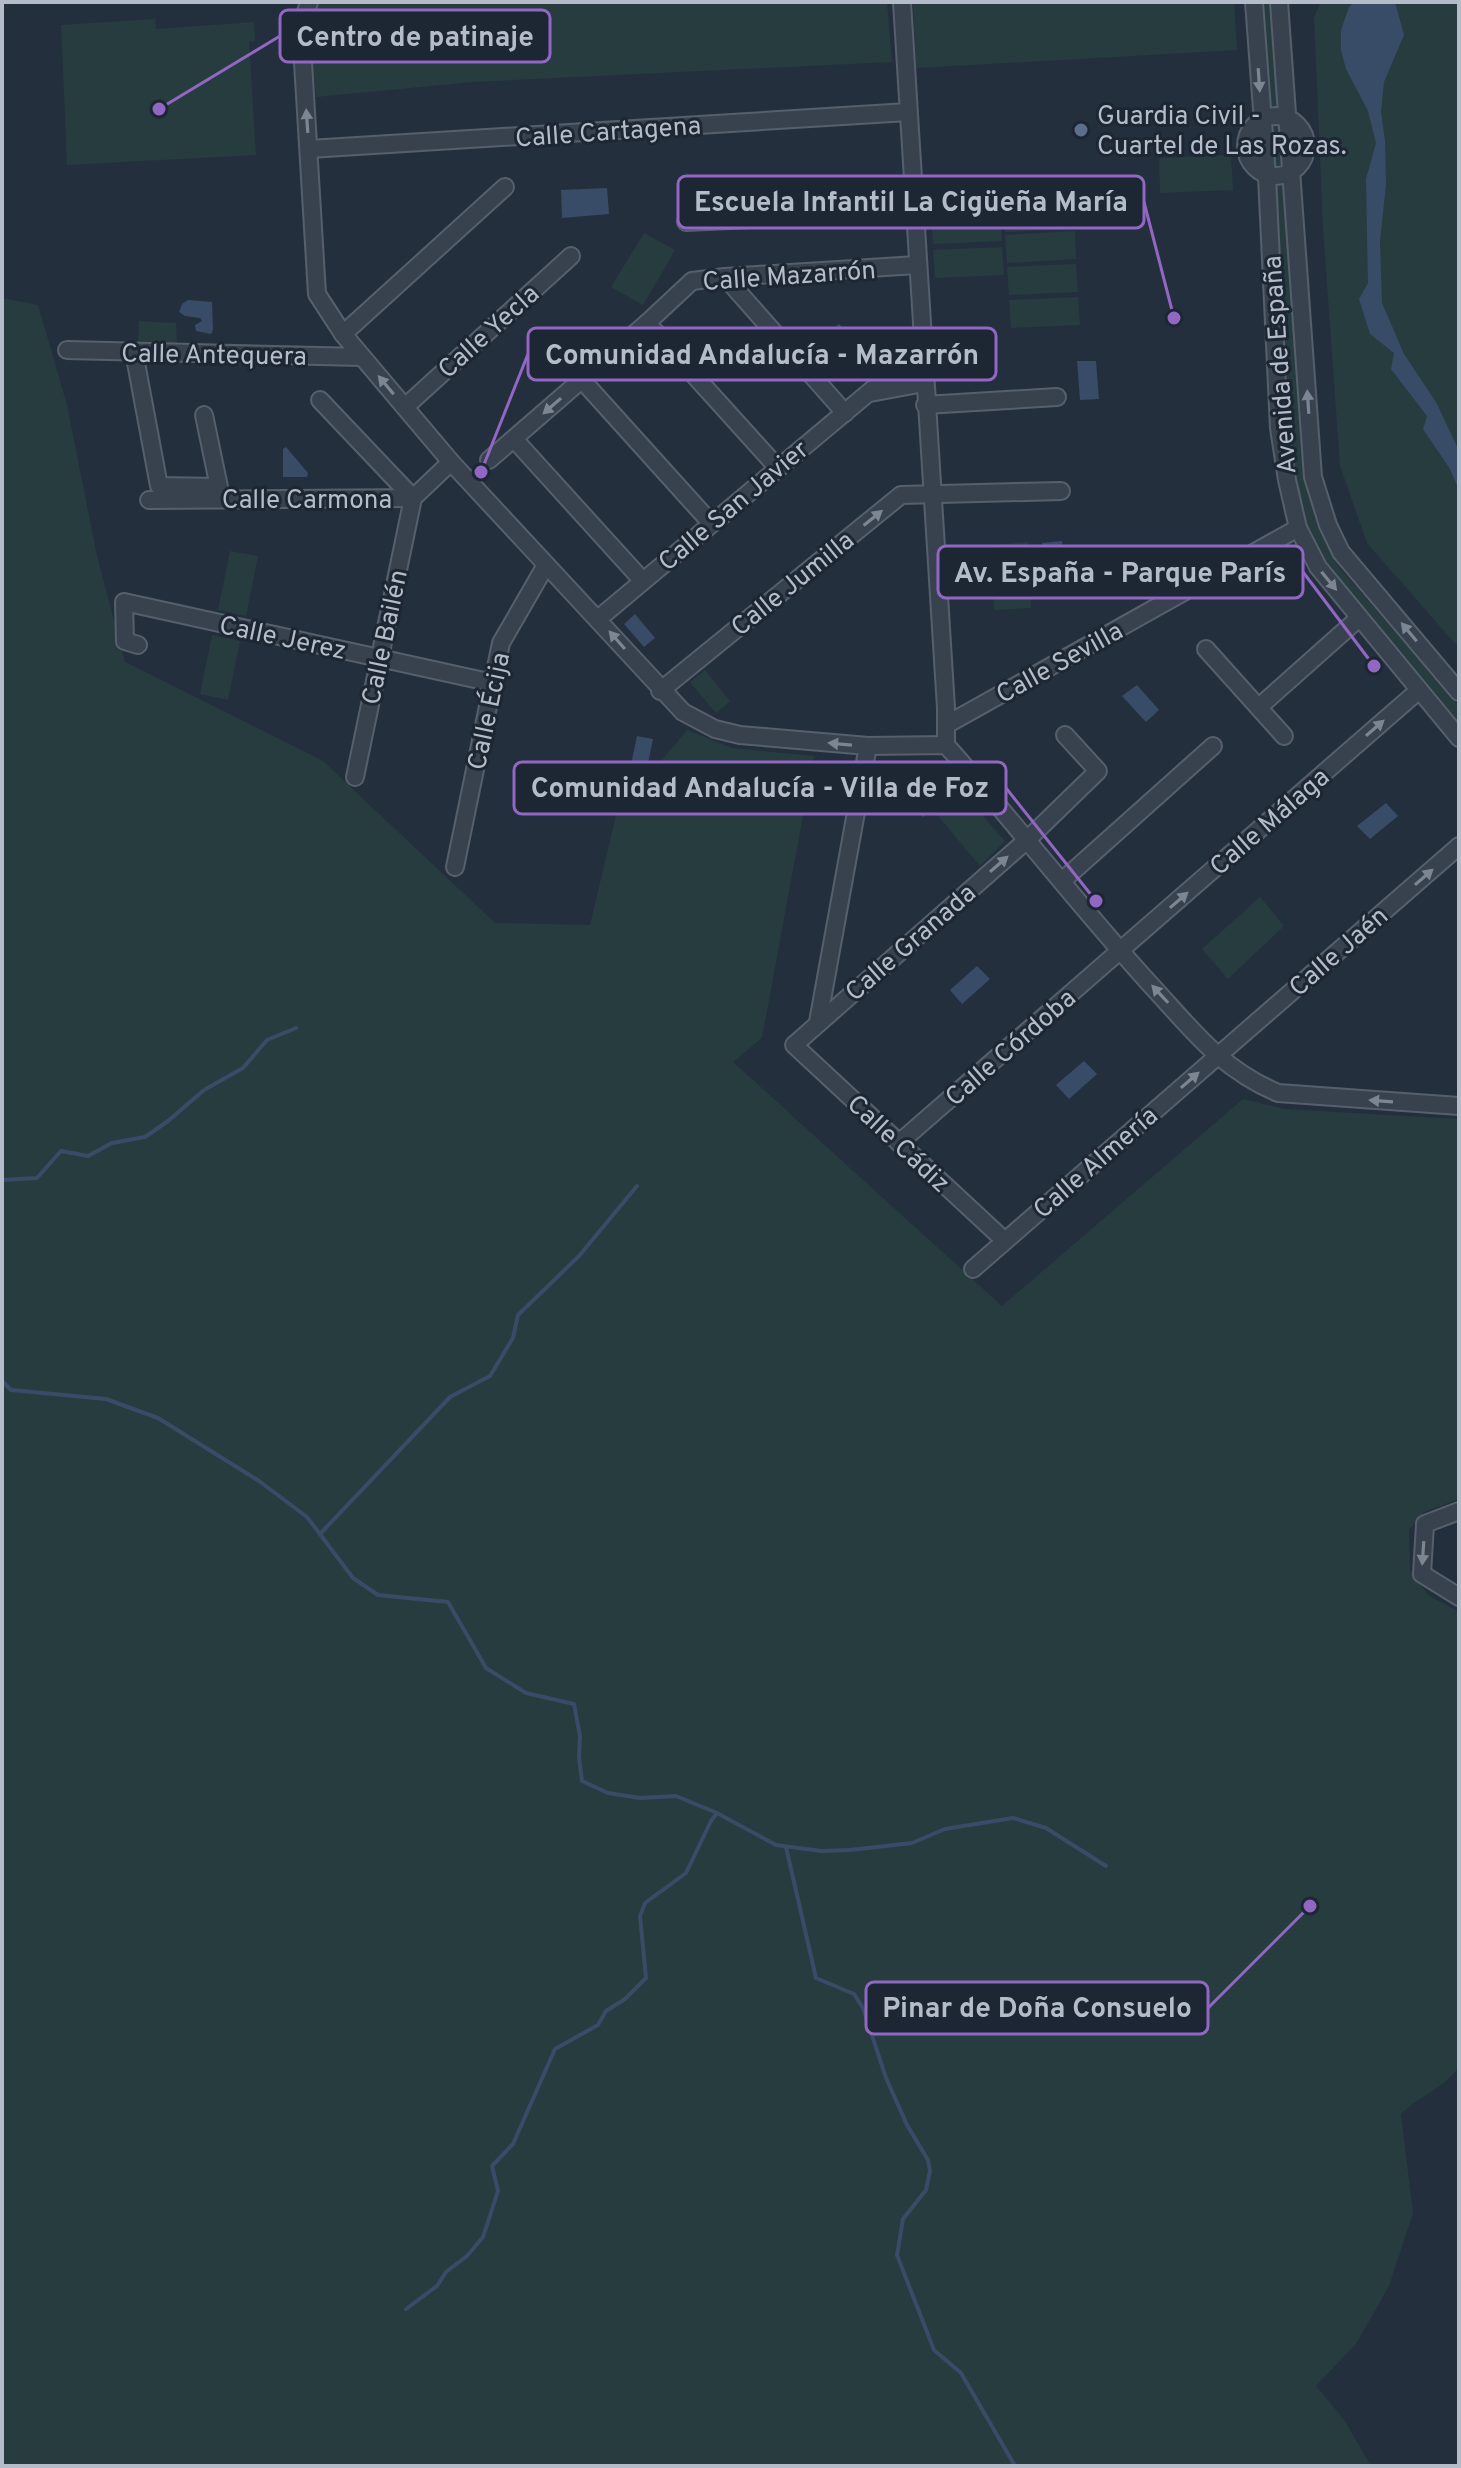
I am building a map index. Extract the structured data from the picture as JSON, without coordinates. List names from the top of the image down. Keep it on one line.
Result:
{"streets":{"street":["Calle Cartagena","Calle Mazarrón","Calle Yecla","Calle Antequera","Avenida de España","Calle Carmona","Calle San Javier","Calle Jumilla","Calle Jerez","Calle Bailén","Calle Sevilla","Calle Écija","Calle Málaga","Calle Granada","Calle Jaén","Calle Córdoba","Calle Cádiz","Calle Almería"]},"crossings":[["Avenida de España","Calle Sevilla"],["Avenida de España","Calle Málaga"],["Calle Carmona","Calle Bailén"],["Calle Jerez","Calle Bailén"],["Calle Jerez","Calle Écija"],["Calle Málaga","Calle Córdoba"],["Calle Granada","Calle Cádiz"],["Calle Jaén","Calle Almería"],["Calle Córdoba","Calle Cádiz"],["Calle Cádiz","Calle Almería"]],"one_way":["Calle Jumilla","Calle Granada","Calle Jaén","Calle Almería"],"places":["Centro de patinaje","Guardia Civil - Cuartel de Las Rozas.","Escuela Infantil La Cigüeña María","Comunidad Andalucía - Mazarrón","Av. España - Parque París","Comunidad Andalucía - Villa de Foz","Pinar de Doña Consuelo"]}
